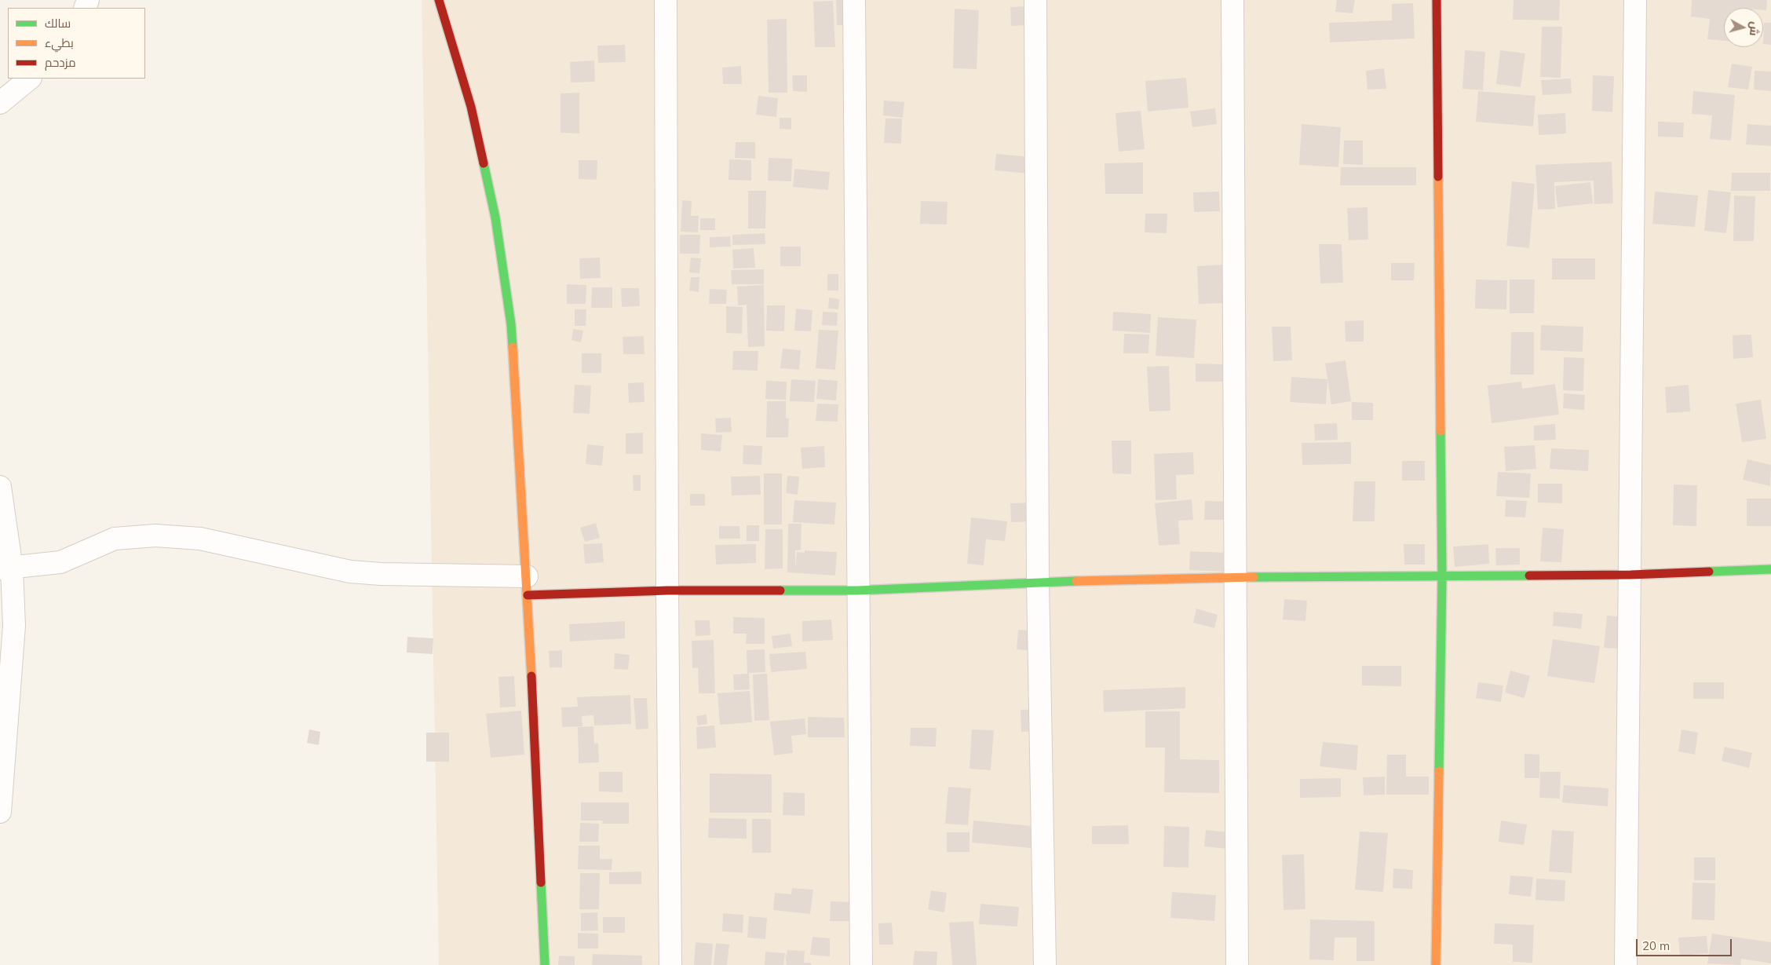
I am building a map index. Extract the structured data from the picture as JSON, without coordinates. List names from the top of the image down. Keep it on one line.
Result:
{"legend":["سالك","بطيء","مزدحم"],"scale_bar":"20 m","north":"right"}
